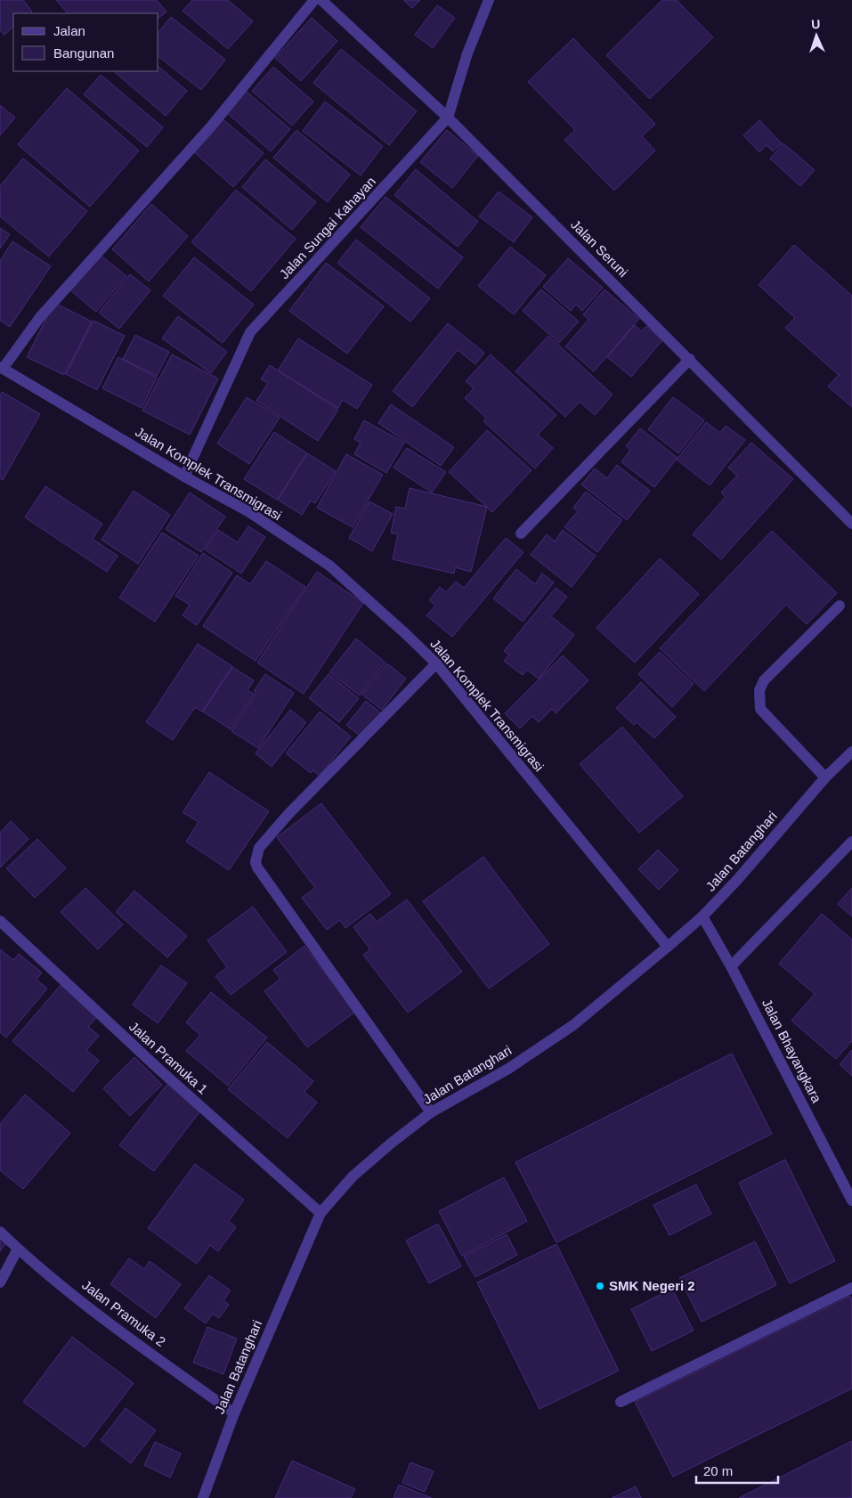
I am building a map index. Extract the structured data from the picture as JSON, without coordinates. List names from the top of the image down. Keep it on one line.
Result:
{"streets":{"street":["Jalan Sungai Kahayan","Jalan Seruni","Jalan Komplek Transmigrasi","Jalan Batanghari","Jalan Bhayangkara","Jalan Pramuka 1","Jalan Pramuka 2"]},"crossings":[["Jalan Sungai Kahayan","Jalan Seruni"],["Jalan Sungai Kahayan","Jalan Komplek Transmigrasi"],["Jalan Komplek Transmigrasi","Jalan Batanghari"],["Jalan Batanghari","Jalan Bhayangkara"],["Jalan Batanghari","Jalan Pramuka 1"],["Jalan Batanghari","Jalan Pramuka 2"]],"places":["SMK Negeri 2"],"legend":["Jalan","Bangunan"],"scale_bar":"20 m","north":"top"}
